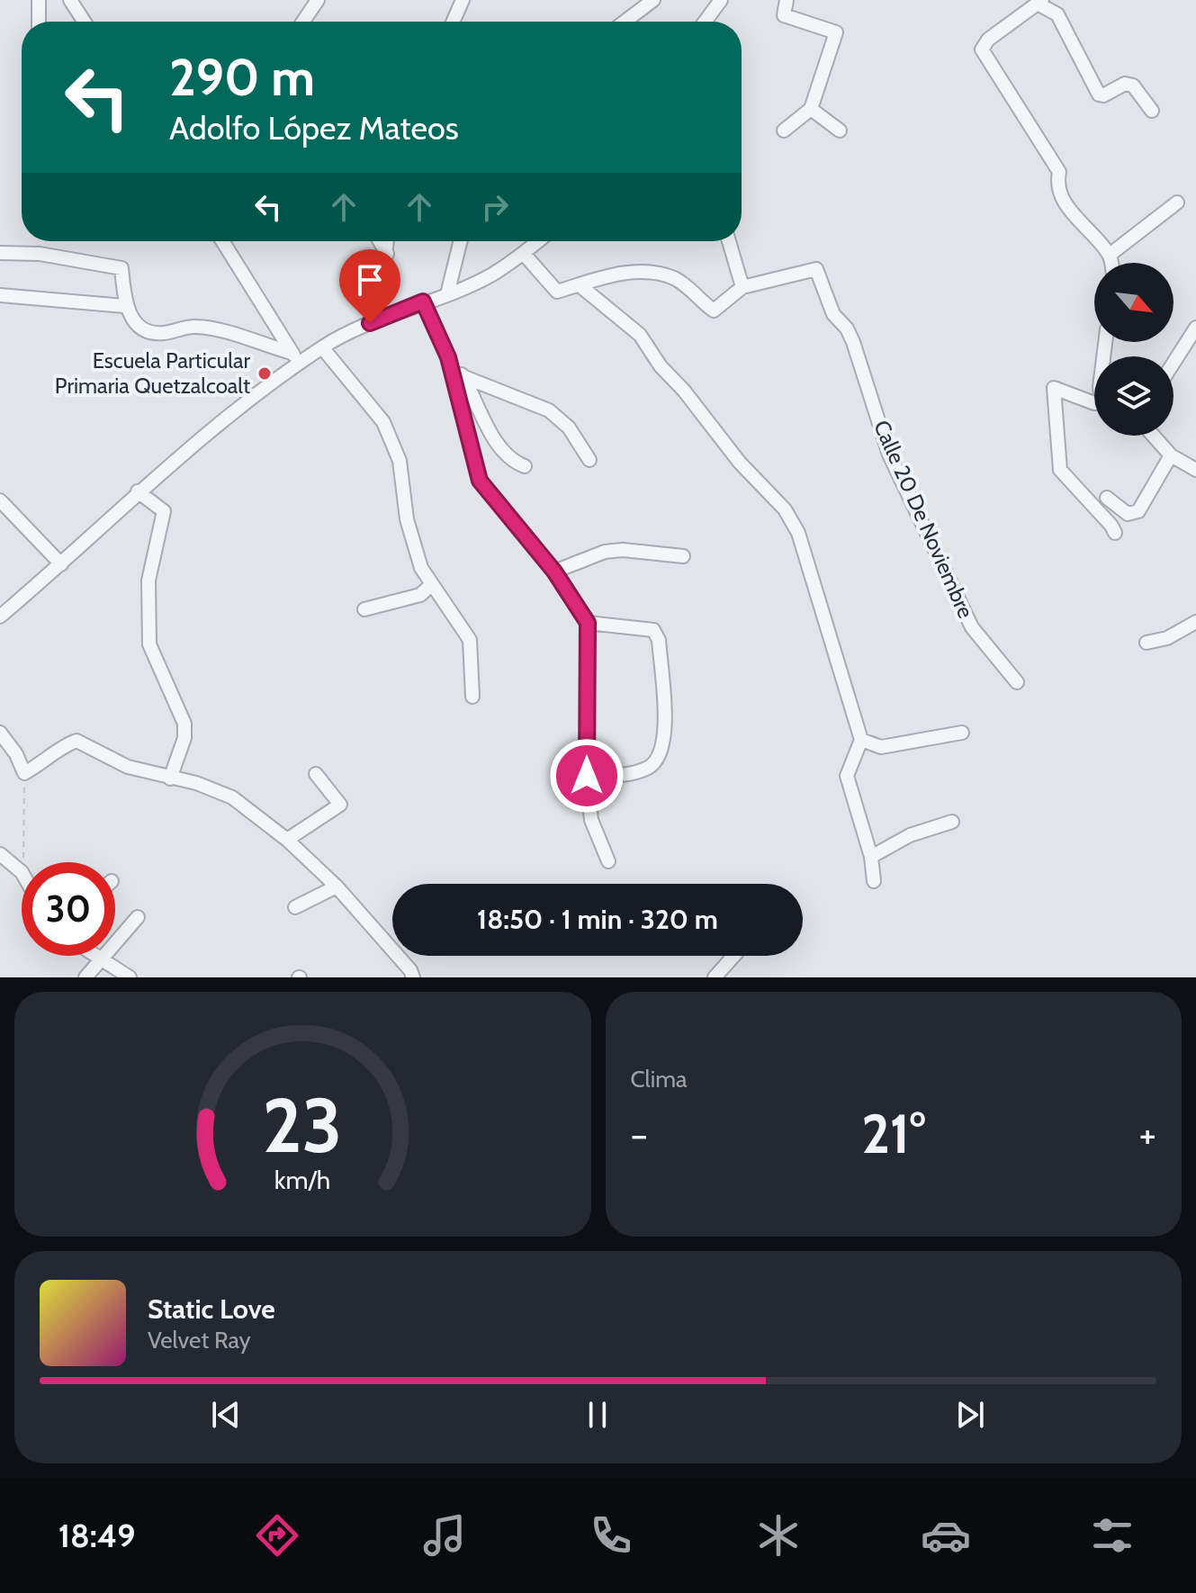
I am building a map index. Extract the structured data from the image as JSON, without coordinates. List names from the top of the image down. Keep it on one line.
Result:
{"streets":{"street":["Calle 20 De Noviembre"]},"places":["Escuela Particular Primaria Quetzalcoalt"],"north":"bottom right","page":{"turn":["290 m","Adolfo López Mateos"],"limit":"30","trip":"18:50 · 1 min · 320 m","tile":"Clima","heat":["−","21°","+"],"song":["Static Love","Velvet Ray"],"tabs":"18:49","gauge":["23","km/h"]}}
